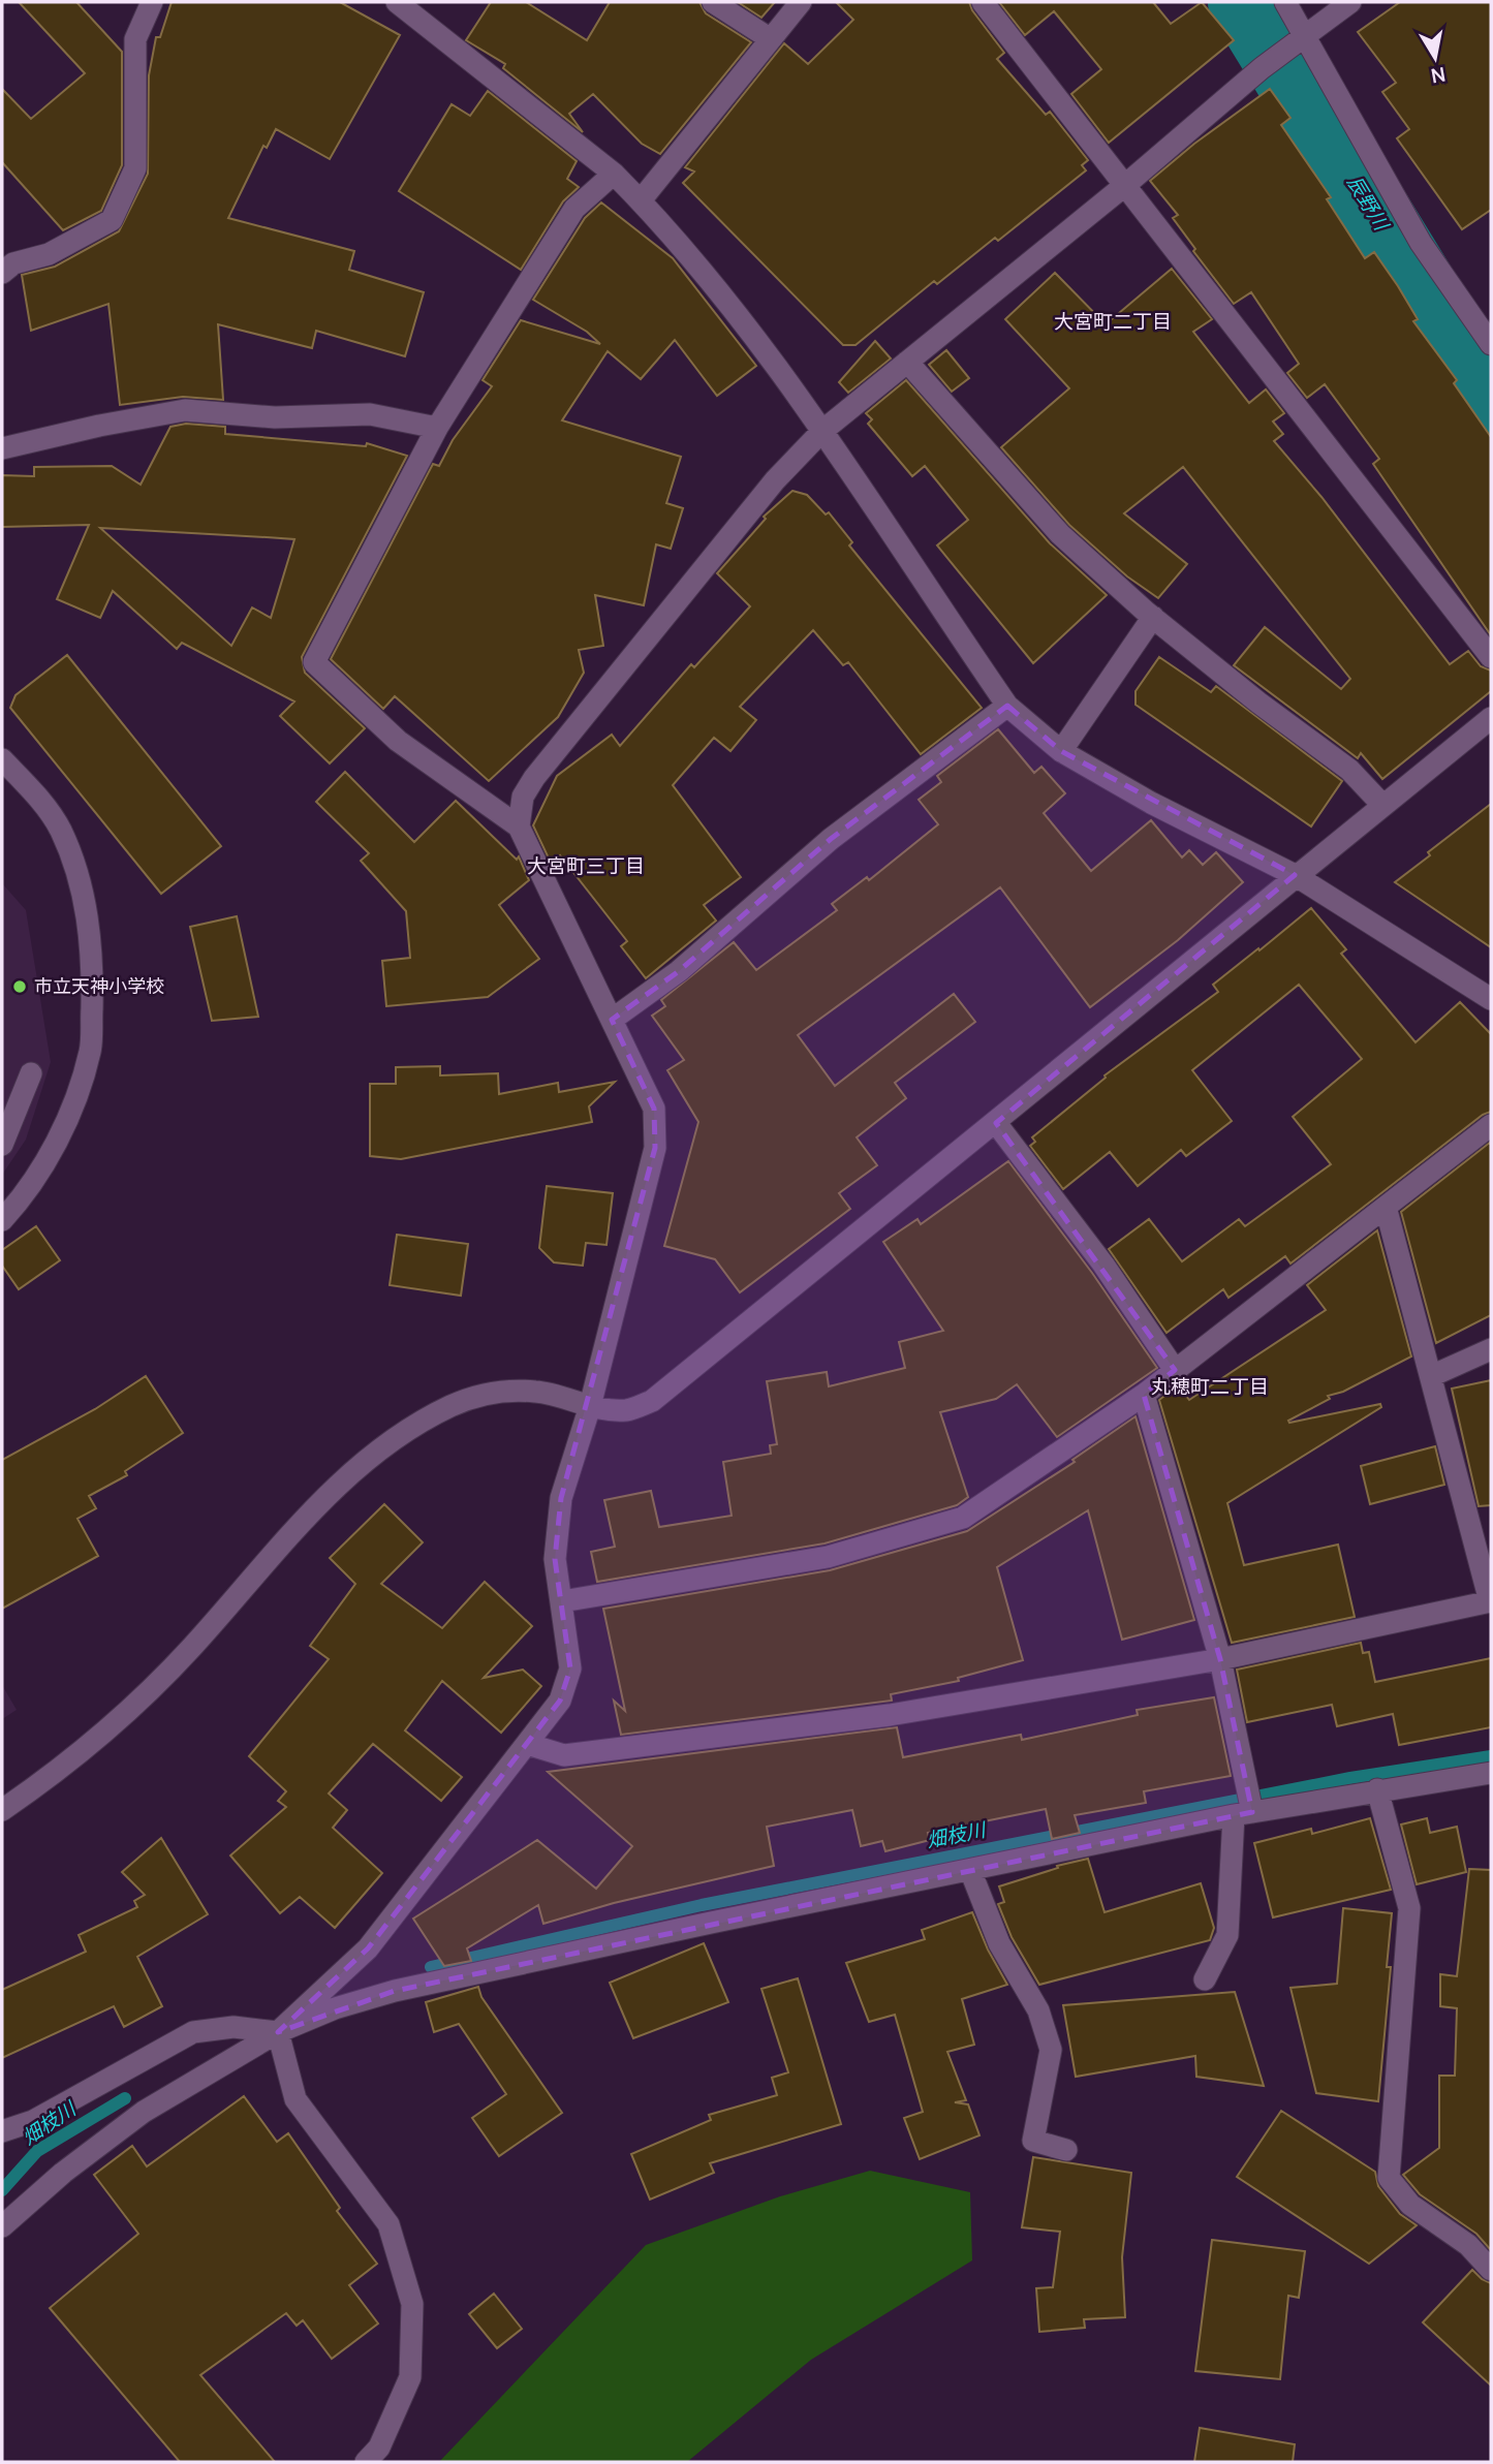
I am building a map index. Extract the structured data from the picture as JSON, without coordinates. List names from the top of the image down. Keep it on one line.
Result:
{"districts":["大宮町二丁目","大宮町三丁目","丸穂町二丁目"],"water":["辰野川","畑枝川"],"places":["市立天神小学校"],"north":"bottom"}
